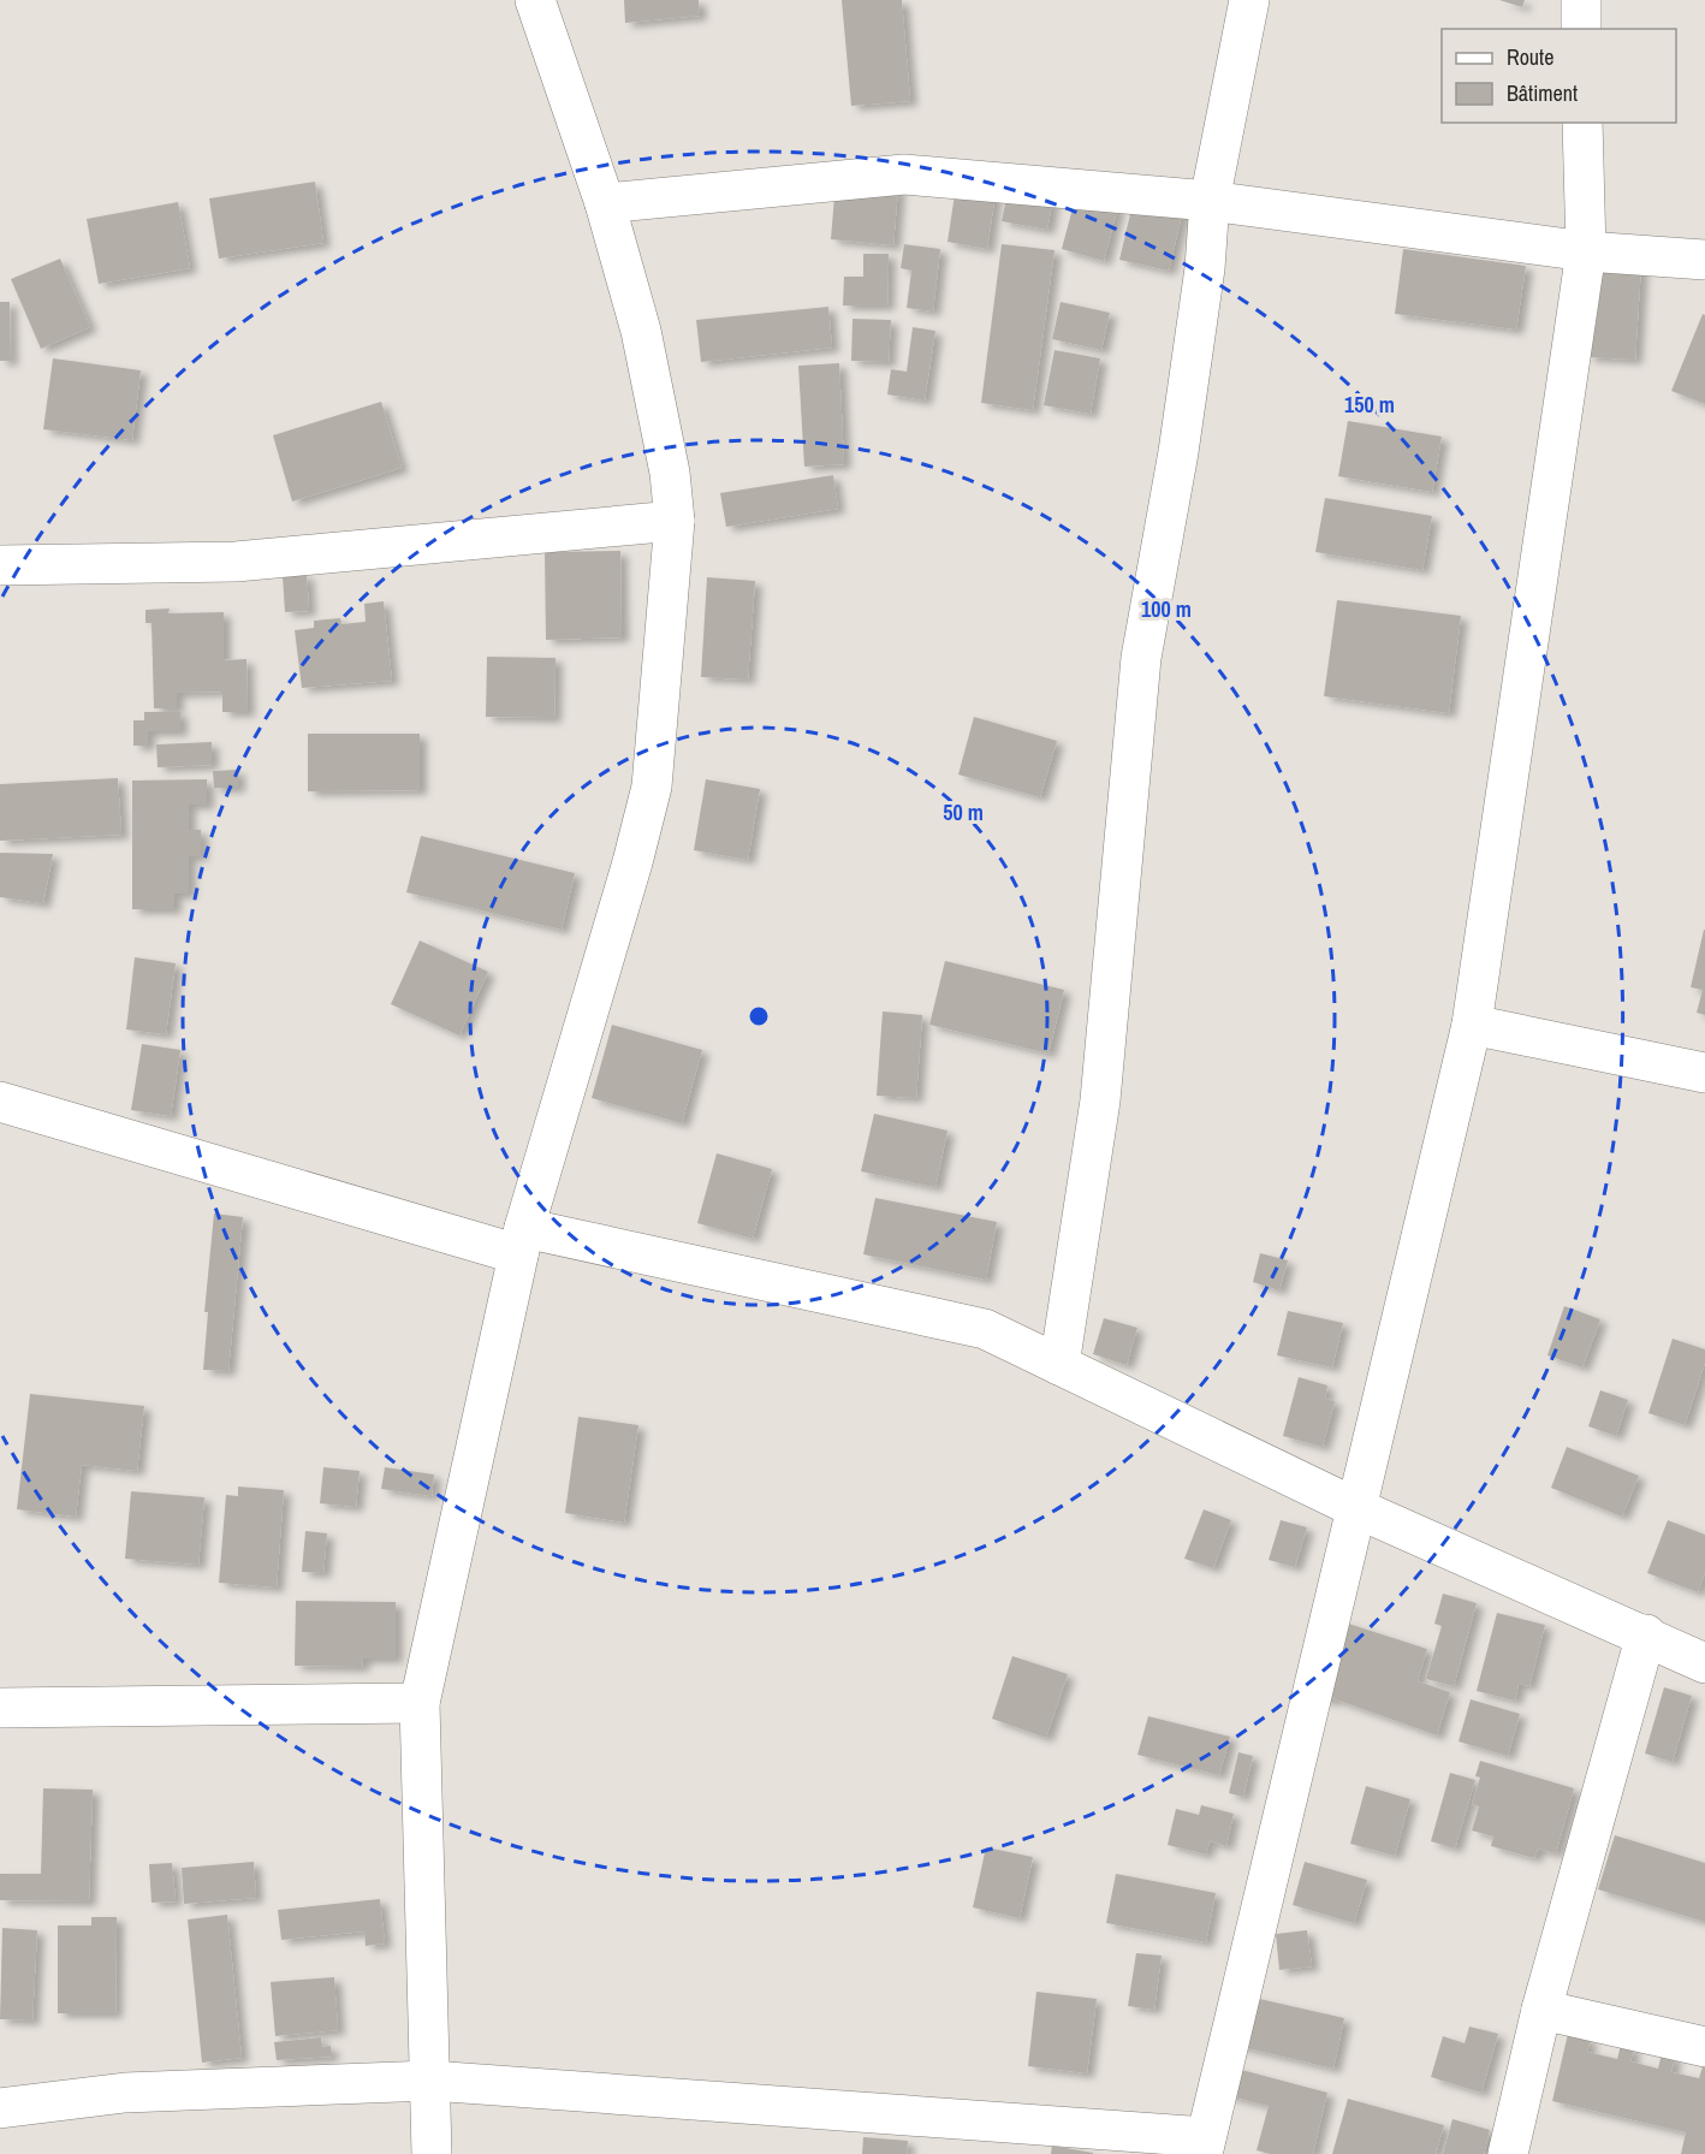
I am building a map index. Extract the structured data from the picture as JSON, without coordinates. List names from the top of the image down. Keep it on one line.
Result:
{"legend":["Route","Bâtiment"],"rings":["150 m","100 m","50 m"]}
